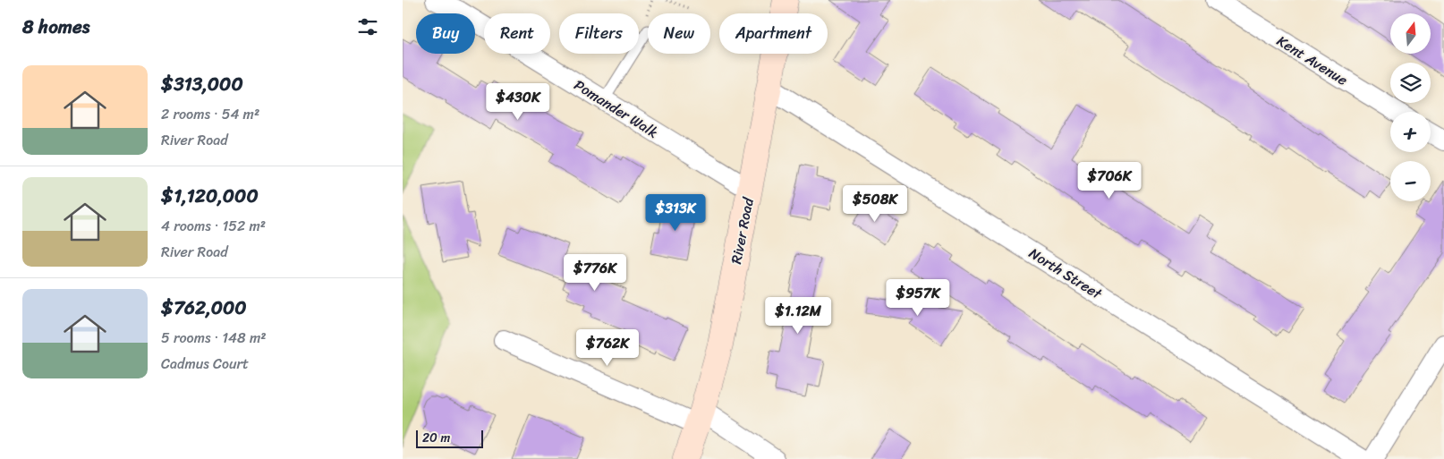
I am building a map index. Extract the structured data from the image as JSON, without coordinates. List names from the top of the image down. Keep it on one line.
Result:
{"streets":{"main road":["River Road"],"street":["Kent Avenue","Pomander Walk","North Street"]},"crossings":[["Pomander Walk","River Road"],["River Road","North Street"]],"scale_bar":"20 m","north":"top","page":{"heading":"8 homes","map_buttons":["+","−"],"chip":["Buy","Rent","Filters","New","Apartment"],"list":[{"name":"$313,000","note":"2 rooms · 54 m² · River Road"},{"name":"$1,120,000","note":"4 rooms · 152 m² · River Road"},{"name":"$762,000","note":"5 rooms · 148 m² · Cadmus Court"}],"price":["$430K","$706K","$508K","$313K","$776K","$957K","$1.12M","$762K"],"scale":"20 m"}}
